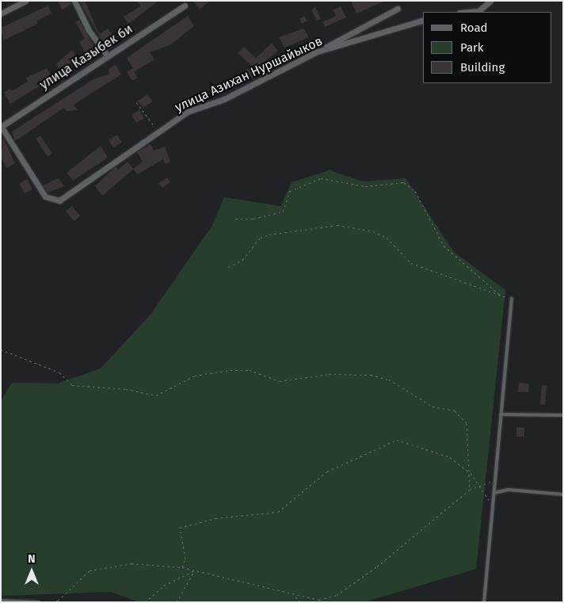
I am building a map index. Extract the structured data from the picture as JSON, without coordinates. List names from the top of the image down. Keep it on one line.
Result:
{"streets":{"street":["улица Казыбек би","улица Азихан Нуршайыков"]},"crossings":[["улица Казыбек би","улица Азихан Нуршайыков"]],"legend":["Road","Park","Building"],"north":"top"}
